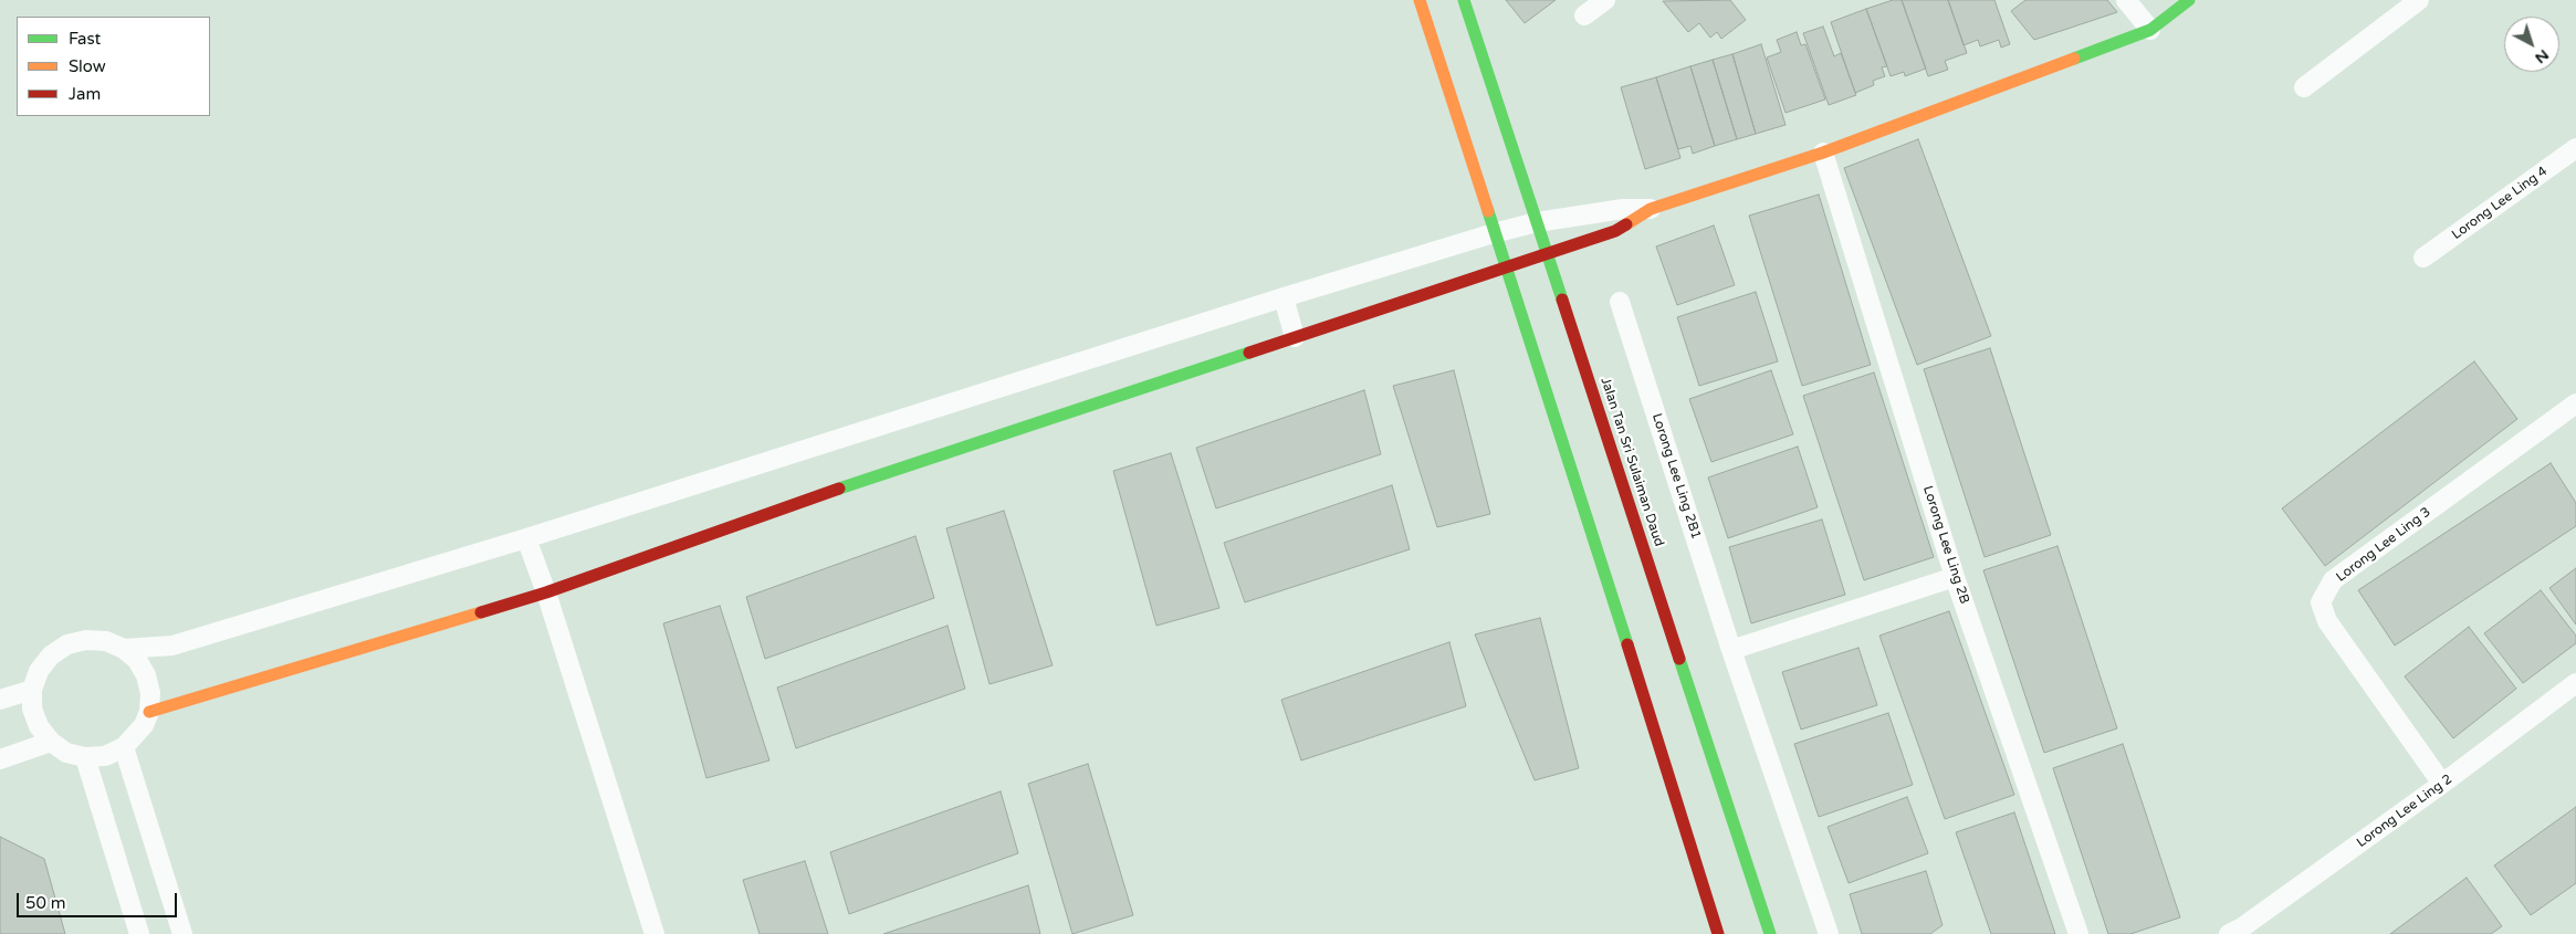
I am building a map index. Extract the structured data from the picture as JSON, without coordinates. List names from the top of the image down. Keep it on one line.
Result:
{"streets":{"street":["Lorong Lee Ling 4","Jalan Tan Sri Sulaiman Daud","Lorong Lee Ling 2B1","Lorong Lee Ling 2B","Lorong Lee Ling 3","Lorong Lee Ling 2"]},"crossings":[["Lorong Lee Ling 3","Lorong Lee Ling 2"]],"legend":["Fast","Slow","Jam"],"scale_bar":"50 m","north":"bottom right"}
